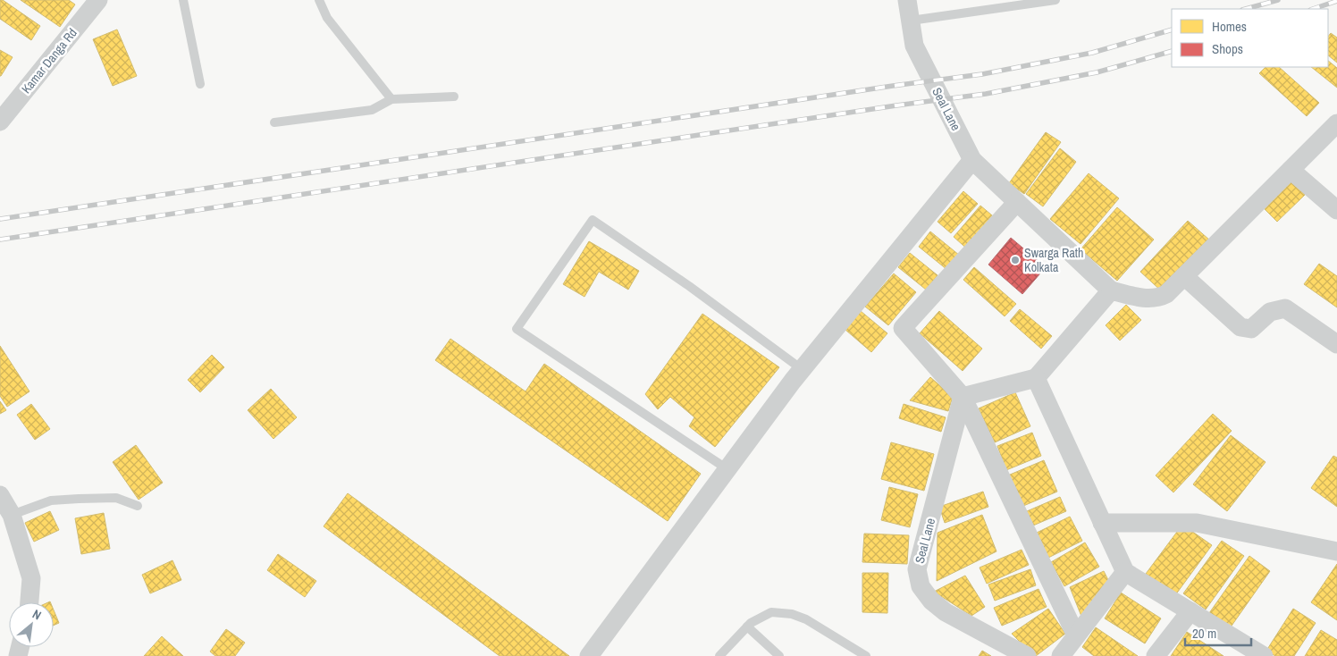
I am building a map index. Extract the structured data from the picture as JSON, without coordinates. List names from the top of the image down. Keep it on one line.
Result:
{"streets":{"street":["Kamar Danga Rd","Seal Lane"]},"places":["Swarga Rath Kolkata"],"legend":["Homes","Shops"],"scale_bar":"20 m","north":"top right"}
